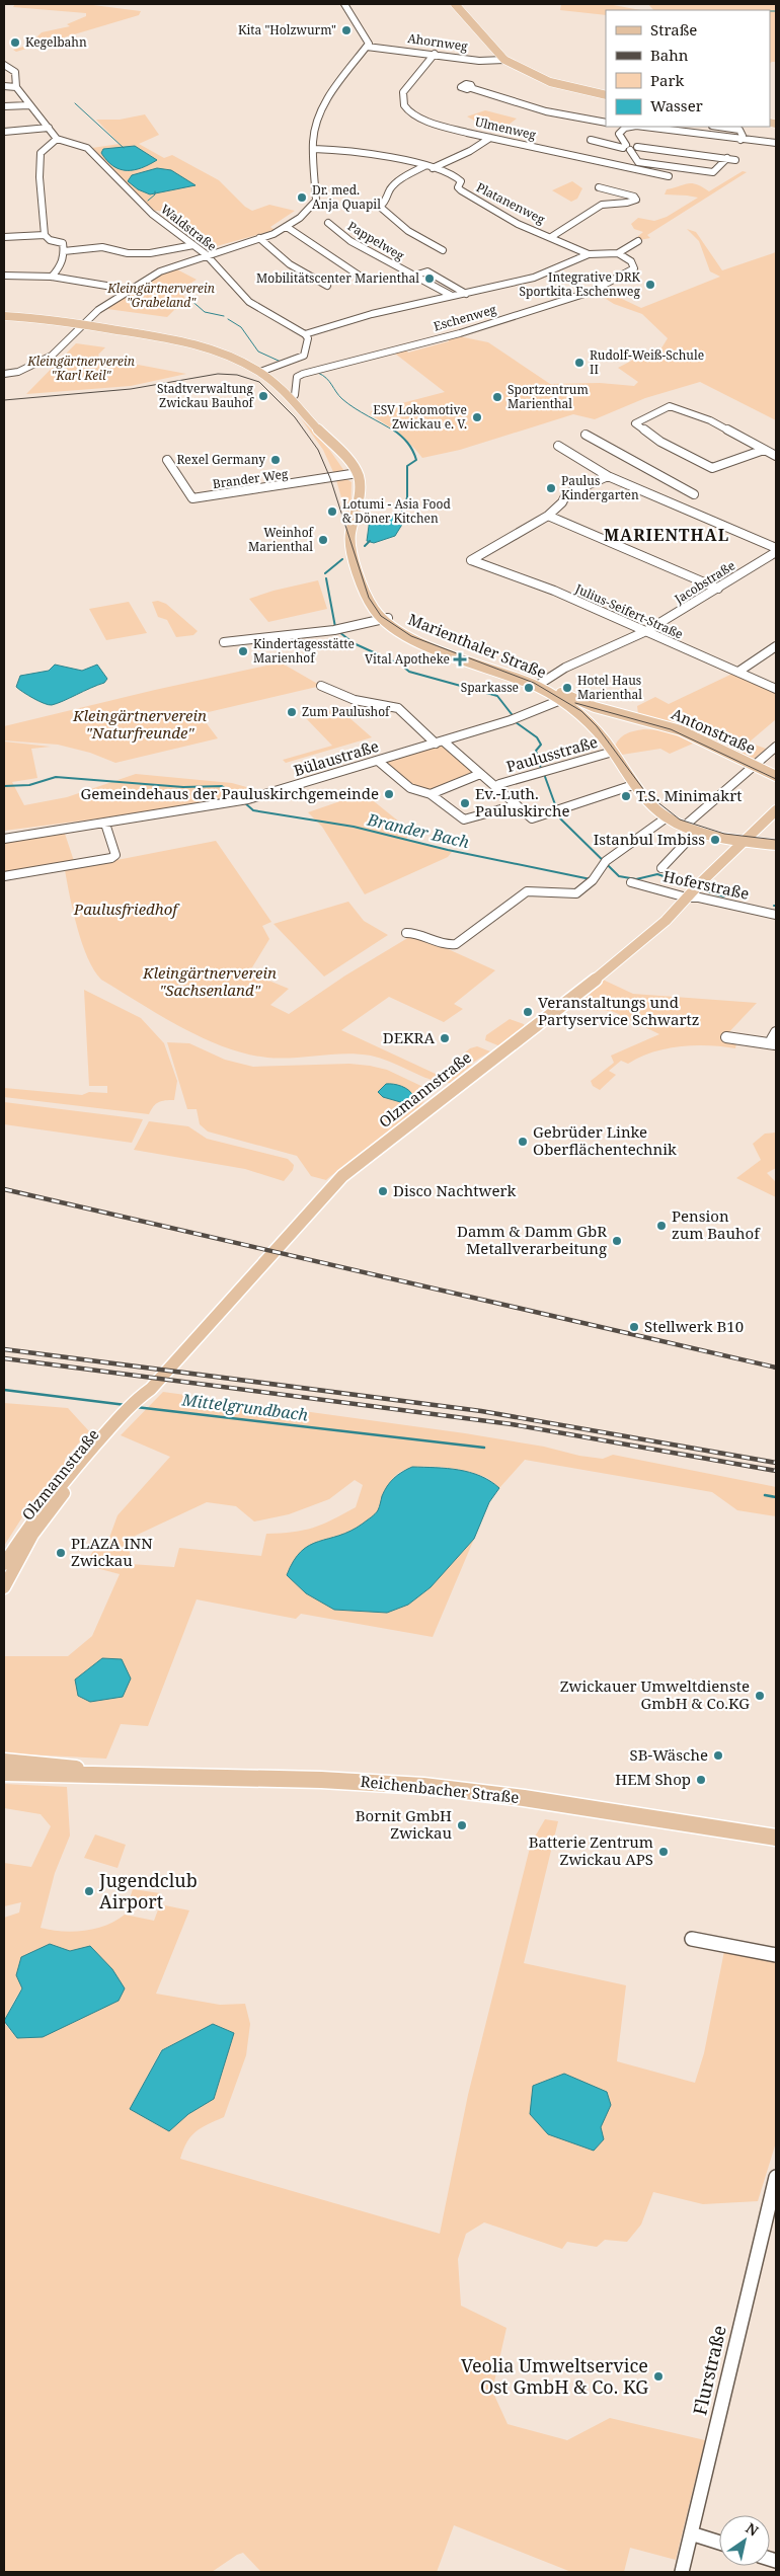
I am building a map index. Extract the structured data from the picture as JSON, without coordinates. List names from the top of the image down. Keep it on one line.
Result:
{"streets":{"main road":["Marienthaler Straße","Antonstraße","Olzmannstraße","Reichenbacher Straße"],"street":["Ahornweg","Ulmenweg","Platanenweg","Waldstraße","Pappelweg","Eschenweg","Brander Weg","Jacobstraße","Julius-Seifert-Straße","Paulusstraße","Bülaustraße","Hoferstraße","Flurstraße"]},"crossings":[["Ahornweg","Ulmenweg"],["Platanenweg","Eschenweg"],["Waldstraße","Eschenweg"],["Pappelweg","Eschenweg"],["Brander Weg","Marienthaler Straße"],["Jacobstraße","Julius-Seifert-Straße"],["Jacobstraße","Marienthaler Straße"],["Marienthaler Straße","Antonstraße"],["Marienthaler Straße","Paulusstraße"],["Marienthaler Straße","Bülaustraße"],["Marienthaler Straße","Olzmannstraße"],["Antonstraße","Bülaustraße"],["Hoferstraße","Olzmannstraße"]],"districts":["MARIENTHAL"],"water":["Brander Bach","Mittelgrundbach"],"parks":["Kleingärtnerverein \"Grabeland\"","Kleingärtnerverein \"Karl Keil\"","Kleingärtnerverein \"Naturfreunde\"","Paulusfriedhof","Kleingärtnerverein \"Sachsenland\""],"places":{"other":["Kita \"Holzwurm\"","Kegelbahn","Dr. med. Anja Quapil","Mobilitätscenter Marienthal","Integrative DRK Sportkita Eschenweg","Rudolf-Weiß-Schule II","Stadtverwaltung Zwickau Bauhof","Sportzentrum Marienthal","ESV Lokomotive Zwickau e. V.","Rexel Germany","Paulus Kindergarten","Lotumi - Asia Food & Döner Kitchen","Weinhof Marienthal","Kindertagesstätte Marienhof","Sparkasse","Hotel Haus Marienthal","Zum Paulushof","Gemeindehaus der Pauluskirchgemeinde","T.S. Minimakrt","Ev.-Luth. Pauluskirche","Istanbul Imbiss","Veranstaltungs und Partyservice Schwartz","DEKRA","Gebrüder Linke Oberflächentechnik","Disco Nachtwerk","Pension zum Bauhof","Damm & Damm GbR Metallverarbeitung","Stellwerk B10","PLAZA INN Zwickau","Zwickauer Umweltdienste GmbH & Co.KG","SB-Wäsche","HEM Shop","Bornit GmbH Zwickau","Batterie Zentrum Zwickau APS","Jugendclub Airport","Veolia Umweltservice Ost GmbH & Co. KG"],"health":["Vital Apotheke"]},"legend":["Straße","Bahn","Park","Wasser"],"north":"top right"}
